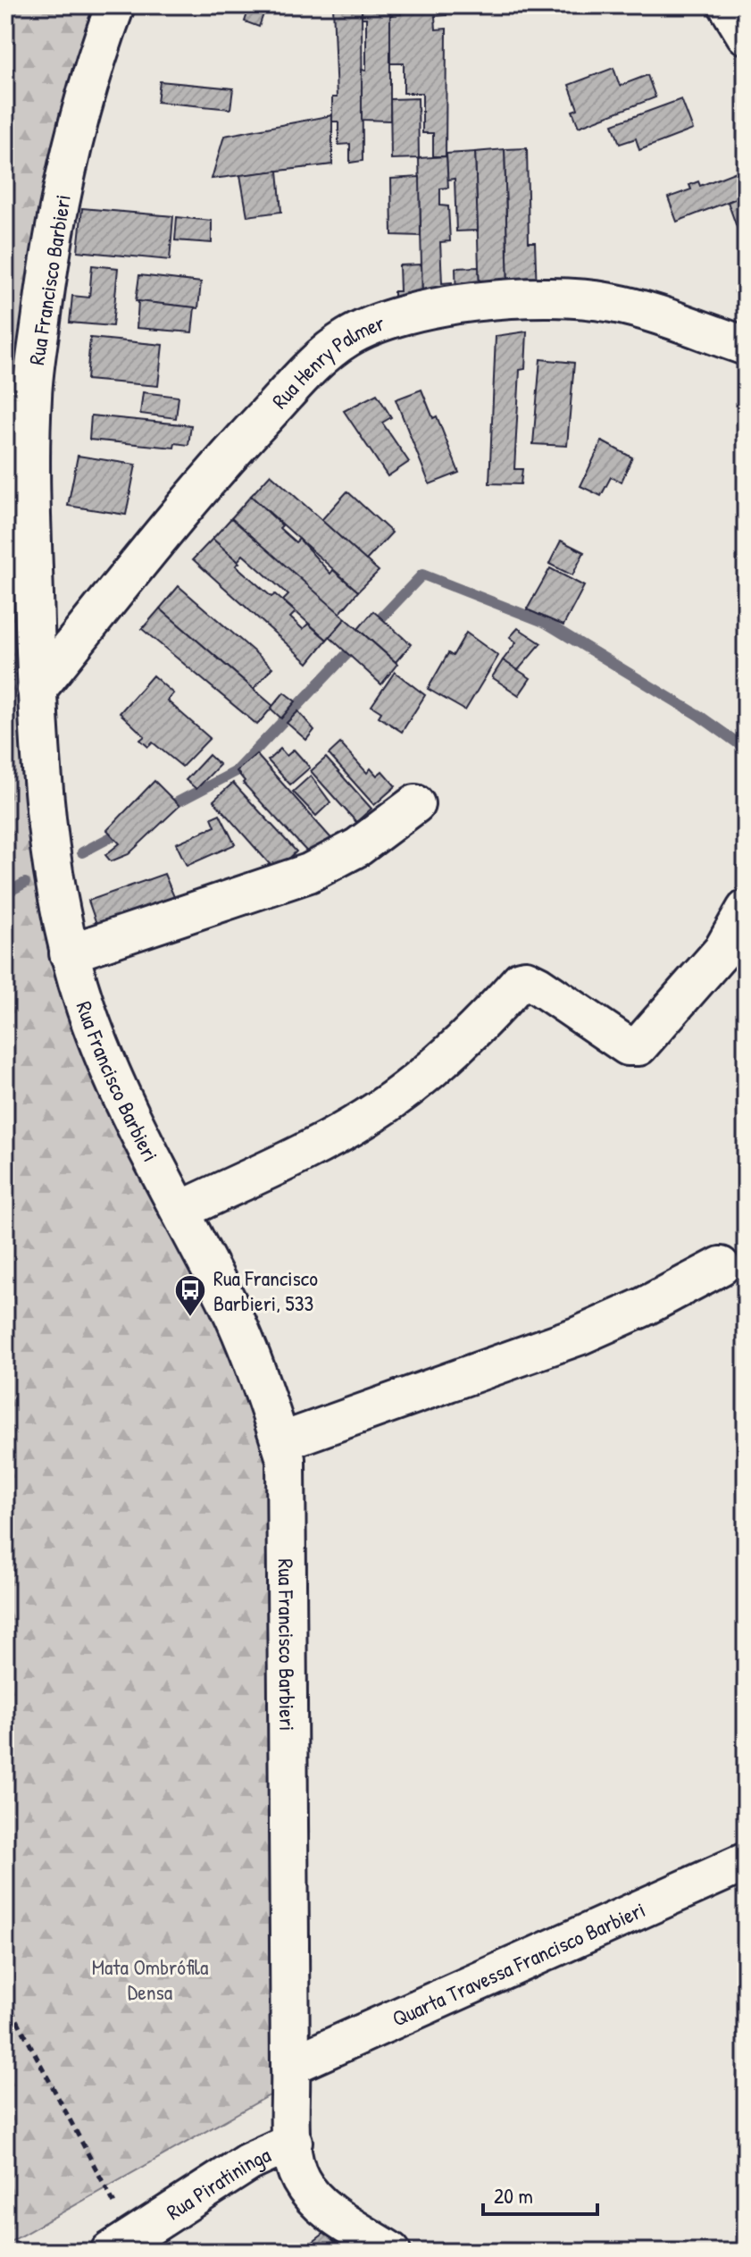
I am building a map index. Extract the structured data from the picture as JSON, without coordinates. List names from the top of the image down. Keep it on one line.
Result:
{"streets":{"street":["Rua Francisco Barbieri","Rua Henry Palmer","Quarta Travessa Francisco Barbieri","Rua Piratininga"]},"crossings":[["Rua Francisco Barbieri","Rua Henry Palmer"],["Rua Francisco Barbieri","Quarta Travessa Francisco Barbieri"],["Rua Francisco Barbieri","Rua Piratininga"]],"parks":["Mata Ombrófila Densa"],"places":{"bus stop":["Rua Francisco Barbieri, 533"]},"scale_bar":"20 m"}
